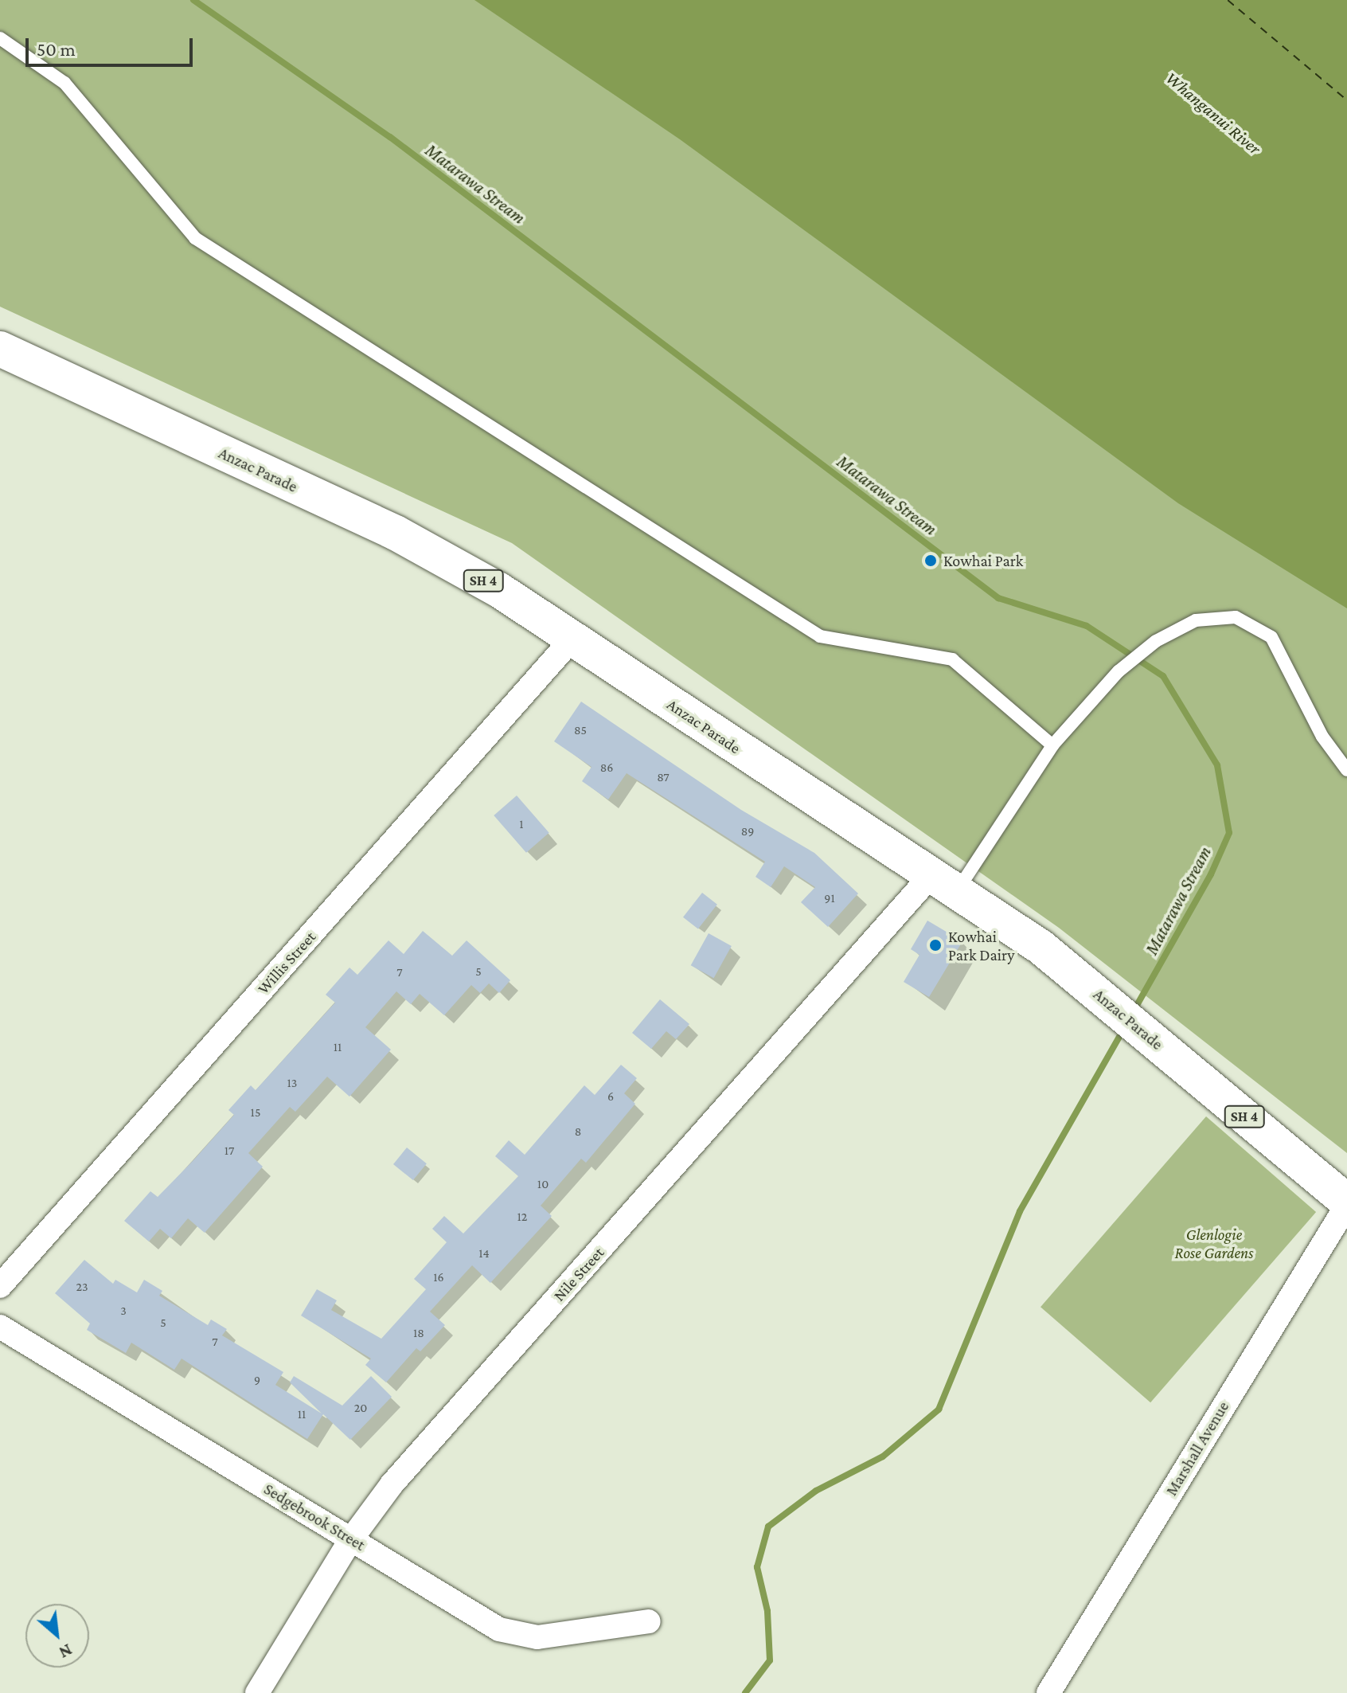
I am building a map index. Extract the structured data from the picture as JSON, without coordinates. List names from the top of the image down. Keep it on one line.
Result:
{"streets":{"main road":["Anzac Parade","SH 4"],"street":["Willis Street","Nile Street","Marshall Avenue","Sedgebrook Street"]},"crossings":[["Anzac Parade","Willis Street"],["Anzac Parade","Nile Street"],["Anzac Parade","Marshall Avenue"],["Nile Street","Sedgebrook Street"]],"water":["Whanganui River","Matarawa Stream"],"parks":["Glenlogie Rose Gardens"],"places":["Kowhai Park","Kowhai Park Dairy"],"house_numbers":["85","86","87","1","89","91","5","7","11","13","6","15","8","17","10","12","14","16","23","3","5","18","7","9","20","11"],"scale_bar":"50 m","north":"bottom right"}
